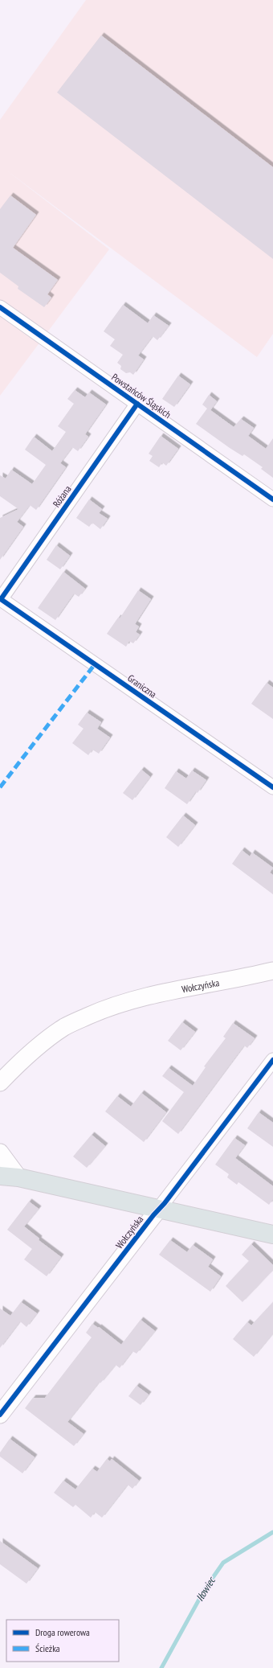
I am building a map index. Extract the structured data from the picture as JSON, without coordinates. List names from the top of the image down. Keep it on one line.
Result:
{"streets":{"street":["Powstańców Śląskich","Różana","Graniczna","Wołczyńska"]},"crossings":[["Powstańców Śląskich","Różana"],["Różana","Graniczna"]],"water":["Iłowiec"],"legend":["Droga rowerowa","Ścieżka"]}
